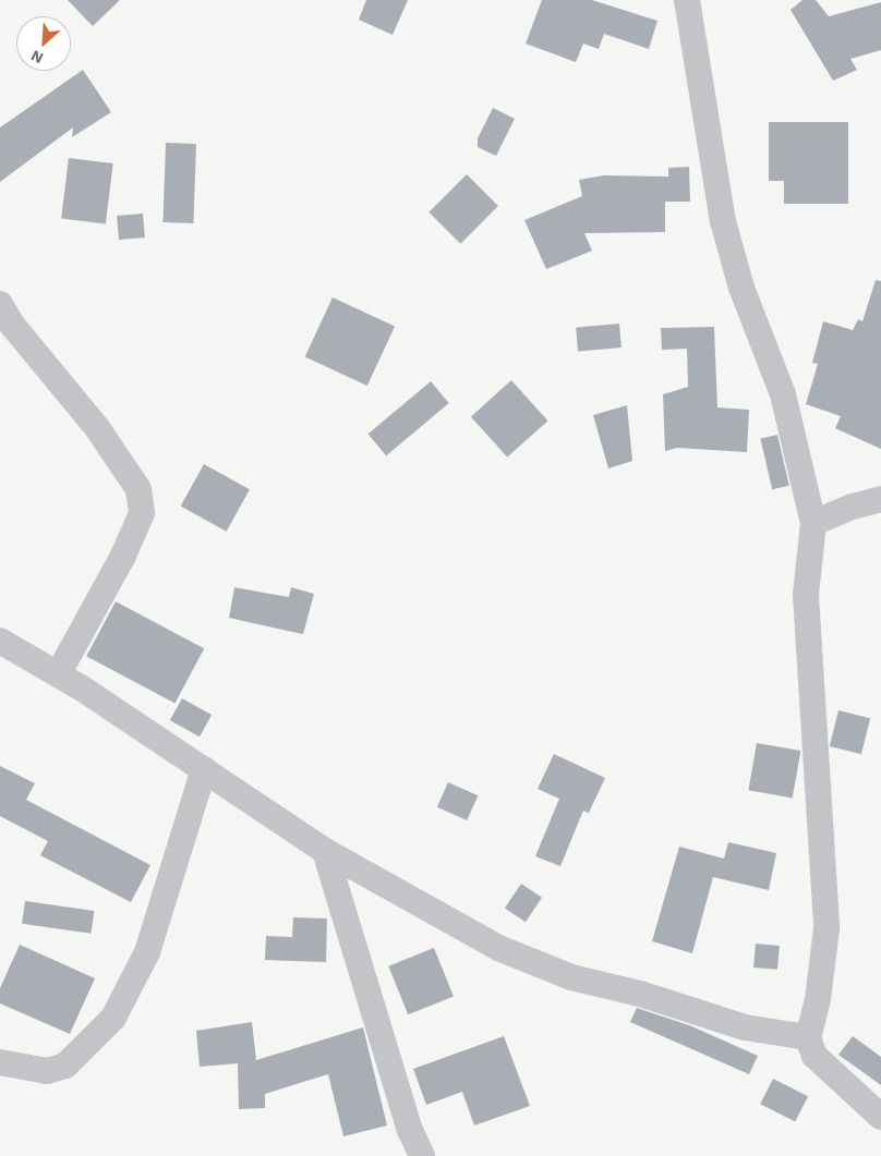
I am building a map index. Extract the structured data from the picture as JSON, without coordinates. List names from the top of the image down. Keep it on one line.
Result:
{"north":"bottom left"}
